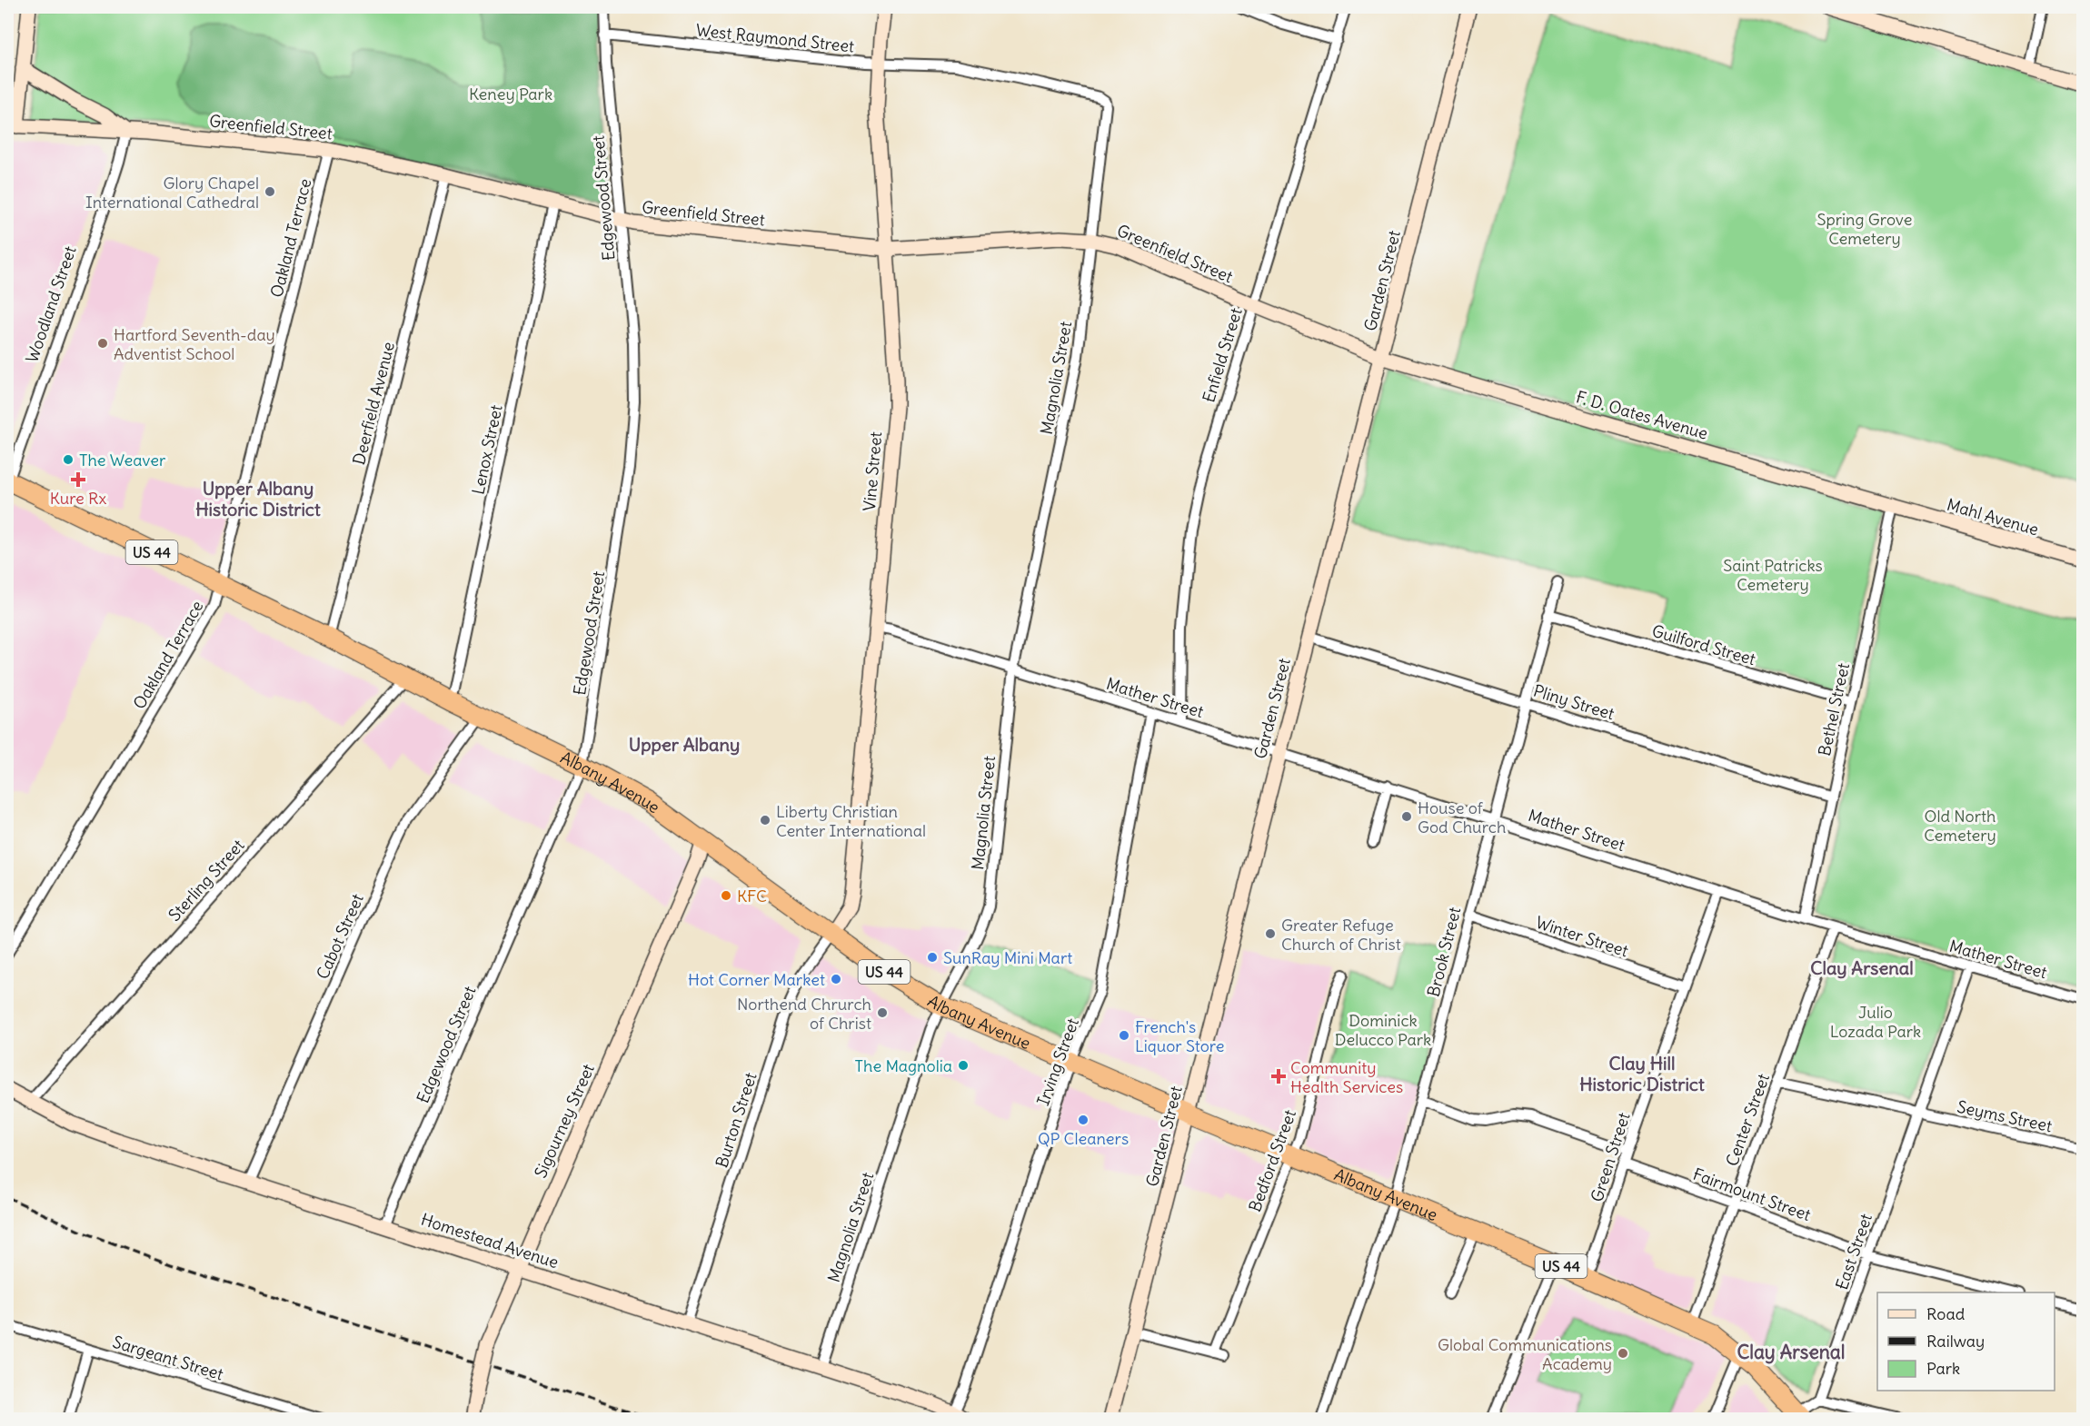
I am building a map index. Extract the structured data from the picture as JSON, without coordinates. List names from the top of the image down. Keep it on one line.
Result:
{"streets":{"highway":["US 44","Albany Avenue"],"street":["West Raymond Street","Greenfield Street","Edgewood Street","Oakland Terrace","Garden Street","Woodland Street","Enfield Street","Magnolia Street","Deerfield Avenue","F. D. Oates Avenue","Lenox Street","Vine Street","Mahl Avenue","Guilford Street","Mather Street","Pliny Street","Bethel Street","Sterling Street","Cabot Street","Winter Street","Brook Street","Irving Street","Seyms Street","Burton Street","Center Street","Sigourney Street","Green Street","Bedford Street","Fairmount Street","Homestead Avenue","East Street","Sargeant Street"]},"crossings":[["West Raymond Street","Edgewood Street"],["West Raymond Street","Magnolia Street"],["West Raymond Street","Vine Street"],["Greenfield Street","Edgewood Street"],["Greenfield Street","Oakland Terrace"],["Greenfield Street","Garden Street"],["Greenfield Street","Woodland Street"],["Greenfield Street","Enfield Street"],["Greenfield Street","Magnolia Street"],["Greenfield Street","Deerfield Avenue"],["Greenfield Street","F. D. Oates Avenue"],["Greenfield Street","Lenox Street"],["Greenfield Street","Vine Street"],["Edgewood Street","Albany Avenue"],["Edgewood Street","Homestead Avenue"],["Oakland Terrace","Albany Avenue"],["Garden Street","F. D. Oates Avenue"],["Garden Street","Mather Street"],["Garden Street","Pliny Street"],["Garden Street","Albany Avenue"],["Woodland Street","Albany Avenue"],["Enfield Street","Mather Street"],["Magnolia Street","Mather Street"],["Magnolia Street","Albany Avenue"],["Magnolia Street","Homestead Avenue"],["Deerfield Avenue","Albany Avenue"],["F. D. Oates Avenue","Mahl Avenue"],["F. D. Oates Avenue","Bethel Street"],["Lenox Street","Albany Avenue"],["Vine Street","Mather Street"],["Vine Street","Albany Avenue"],["Vine Street","Burton Street"],["Mahl Avenue","Bethel Street"],["Guilford Street","Bethel Street"],["Guilford Street","Brook Street"],["Mather Street","Bethel Street"],["Mather Street","Brook Street"],["Mather Street","Irving Street"],["Mather Street","Center Street"],["Mather Street","Green Street"],["Mather Street","East Street"],["Pliny Street","Bethel Street"],["Pliny Street","Brook Street"],["Albany Avenue","Sterling Street"],["Albany Avenue","Cabot Street"],["Albany Avenue","Brook Street"],["Albany Avenue","Irving Street"],["Albany Avenue","Burton Street"],["Albany Avenue","Center Street"],["Albany Avenue","Sigourney Street"],["Albany Avenue","Green Street"],["Albany Avenue","Bedford Street"],["Sterling Street","Homestead Avenue"],["Cabot Street","Homestead Avenue"],["Winter Street","Brook Street"],["Winter Street","Green Street"],["Irving Street","Homestead Avenue"],["Seyms Street","Center Street"],["Seyms Street","East Street"],["Burton Street","Homestead Avenue"],["Center Street","Fairmount Street"],["Sigourney Street","Homestead Avenue"],["Green Street","Fairmount Street"],["Fairmount Street","East Street"]],"districts":["Upper Albany Historic District","Upper Albany","Clay Arsenal","Clay Hill Historic District","Clay Arsenal"],"parks":["Keney Park","Spring Grove Cemetery","Saint Patricks Cemetery","Old North Cemetery","Julio Lozada Park","Dominick Delucco Park"],"places":{"other":["Glory Chapel International Cathedral","Hartford Seventh-day Adventist School","The Weaver","House of God Church","Liberty Christian Center International","KFC","Greater Refuge Church of Christ","SunRay Mini Mart","Hot Corner Market","Northend Chrurch of Christ","French's Liquor Store","The Magnolia","QP Cleaners","Global Communications Academy"],"health":["Kure Rx","Community Health Services"]},"legend":["Road","Railway","Park"]}
